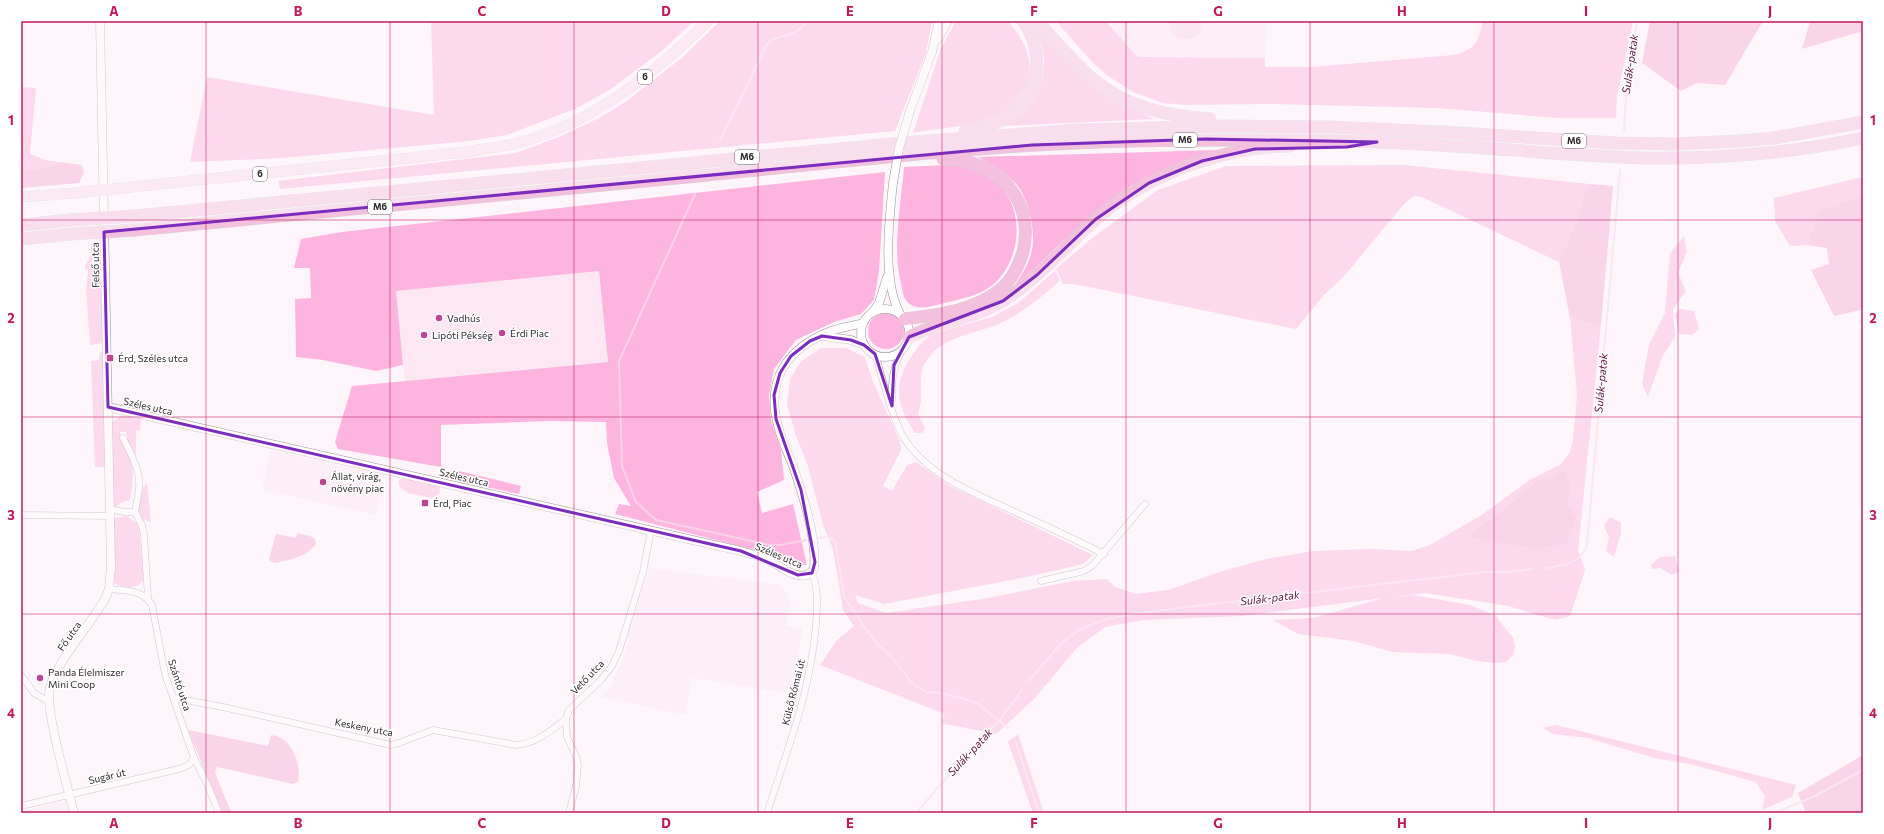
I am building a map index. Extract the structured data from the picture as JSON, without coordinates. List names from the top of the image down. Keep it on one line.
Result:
{"streets":{"highway":["M6"],"main road":["6"],"street":["Felső utca","Széles utca","Fő utca","Vető utca","Szántó utca","Külső Római út","Keskeny utca","Sugár út"]},"crossings":[["Felső utca","Széles utca"],["Felső utca","Fő utca"],["Széles utca","Vető utca"],["Széles utca","Külső Római út"],["Fő utca","Sugár út"],["Vető utca","Keskeny utca"],["Szántó utca","Keskeny utca"],["Szántó utca","Sugár út"]],"water":["Sulák-patak"],"places":{"other":["Vadhús","Érdi Piac","Lipóti Pékség","Állat, virág, növény piac","Panda Élelmiszer Mini Coop"],"transit":["Érd, Széles utca","Érd, Piac"]},"grid":{"columns":["A","B","C","D","E","F","G","H","I","J"],"rows":["1","2","3","4"]}}
